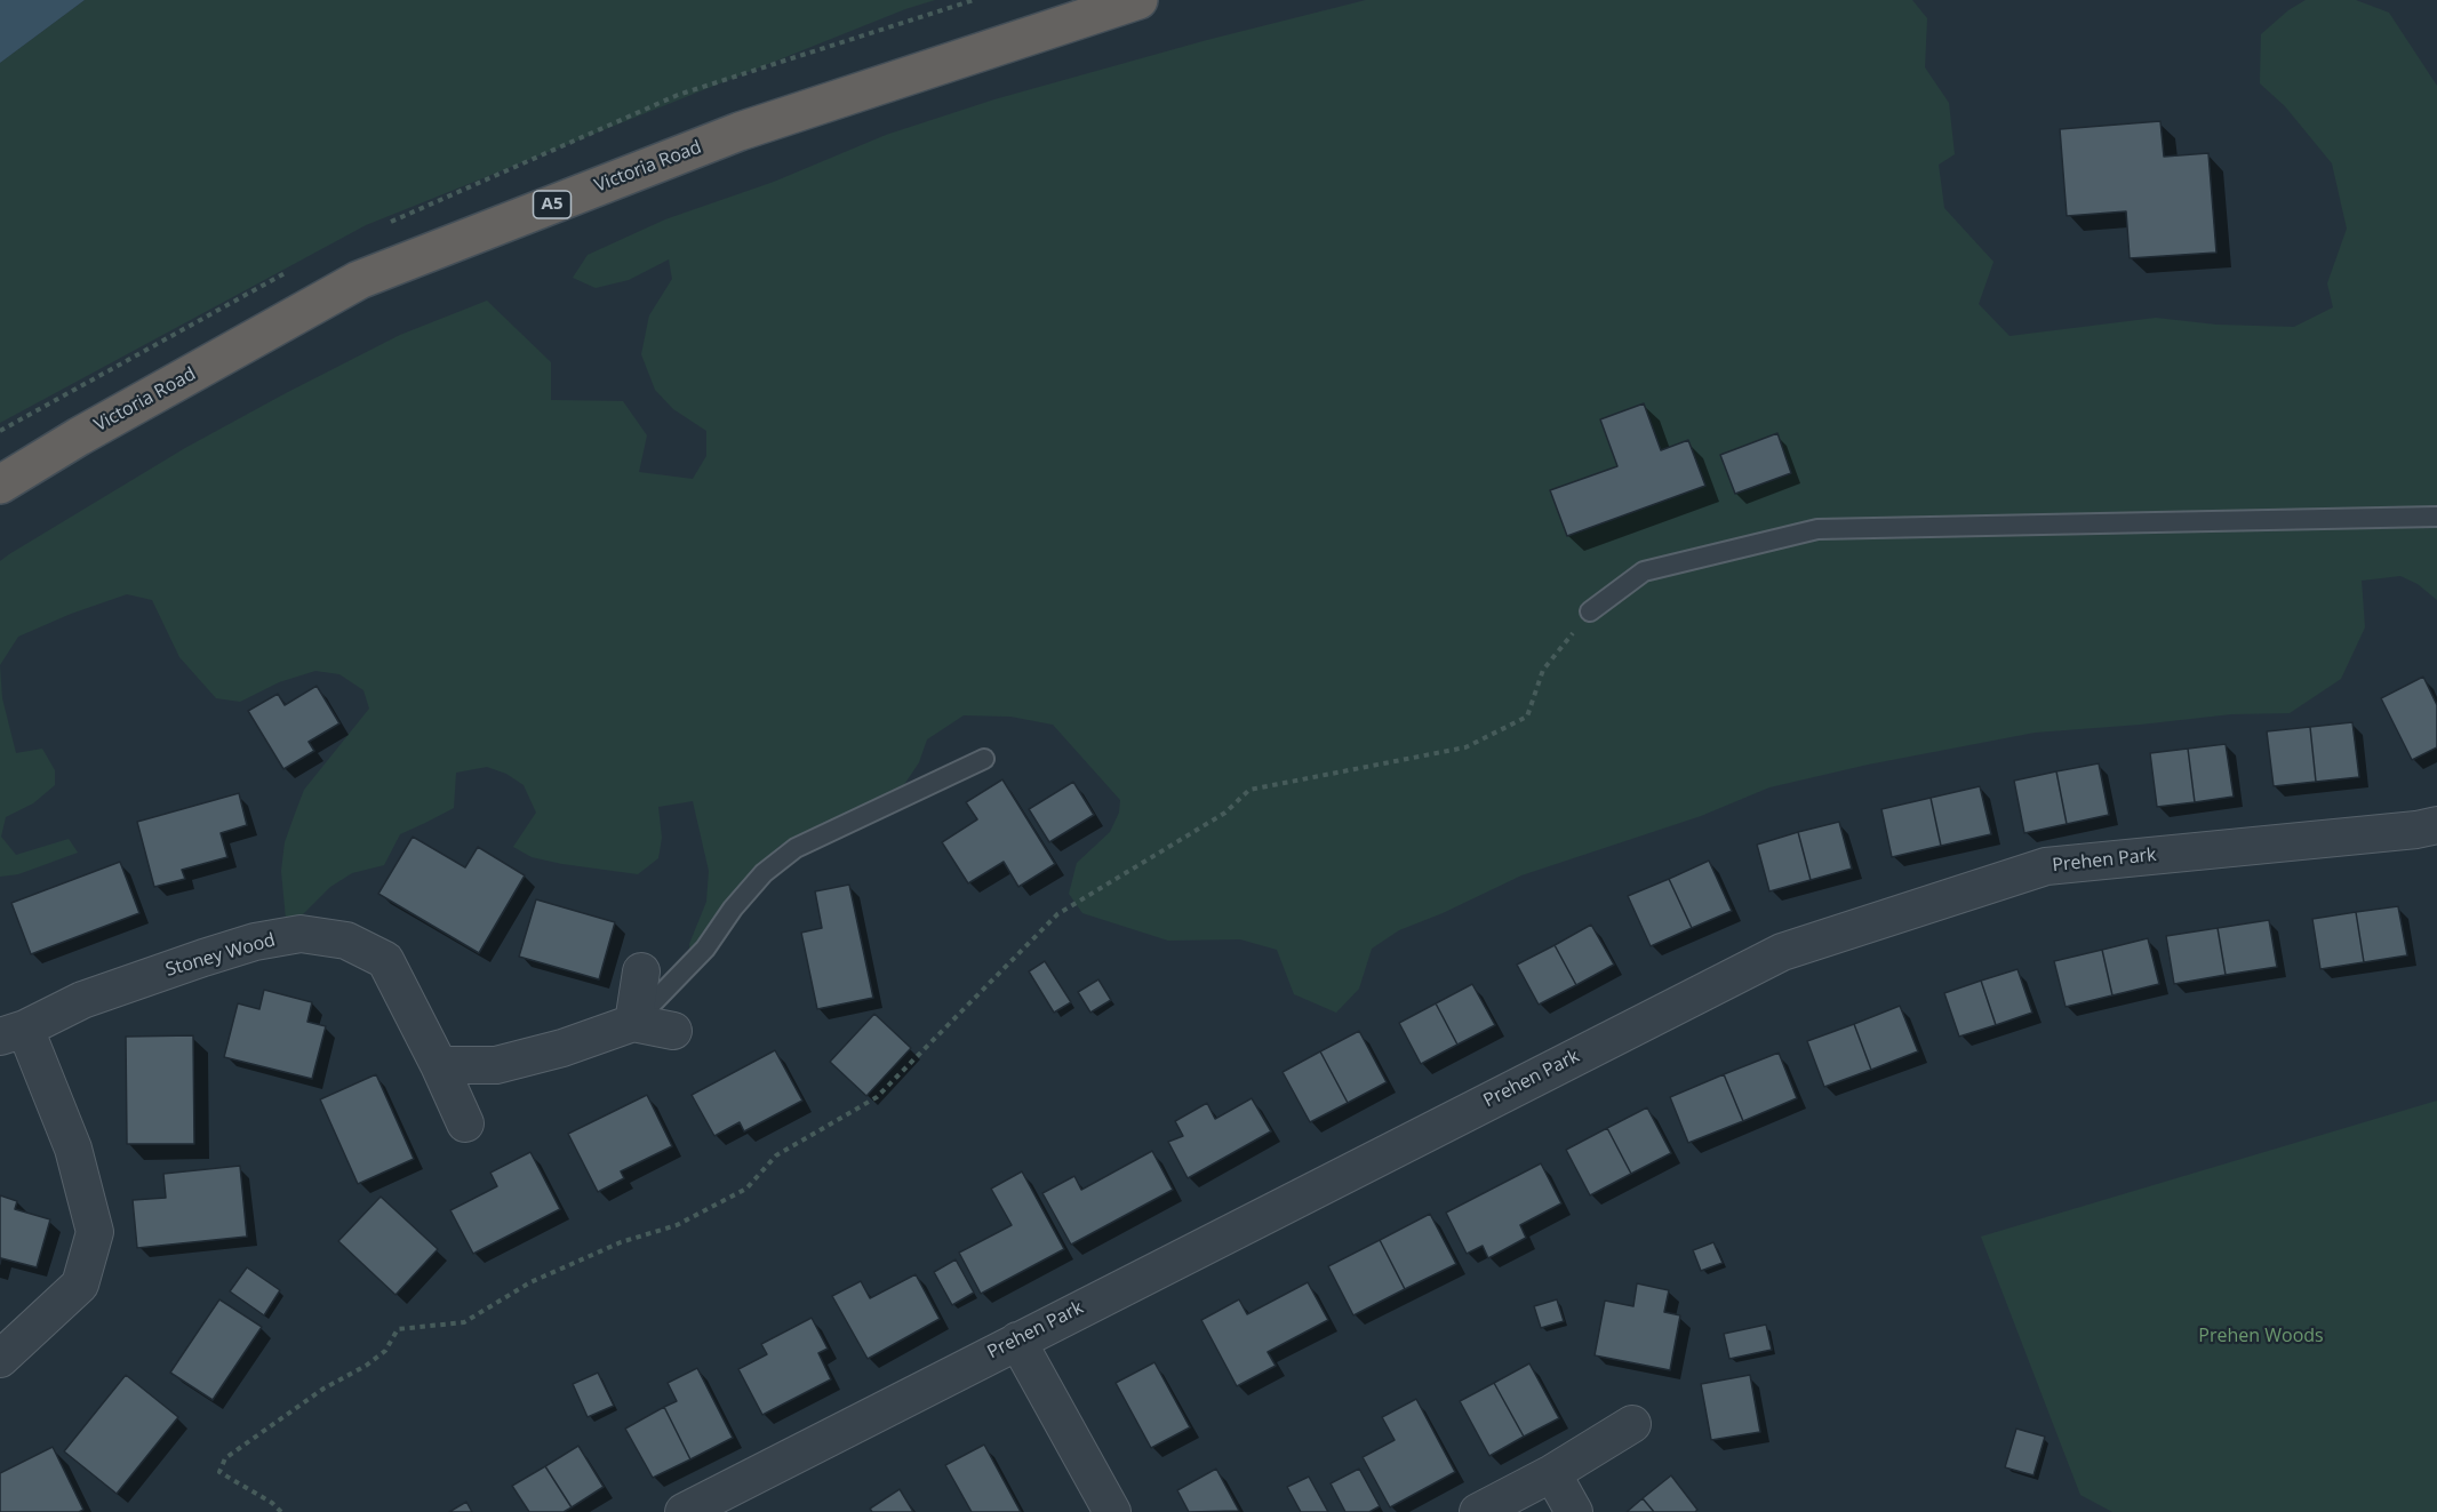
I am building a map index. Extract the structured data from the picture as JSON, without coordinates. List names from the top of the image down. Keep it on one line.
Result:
{"streets":{"highway":["Victoria Road","A5"],"street":["Prehen Park","Stoney Wood"]},"parks":["Prehen Woods"]}
